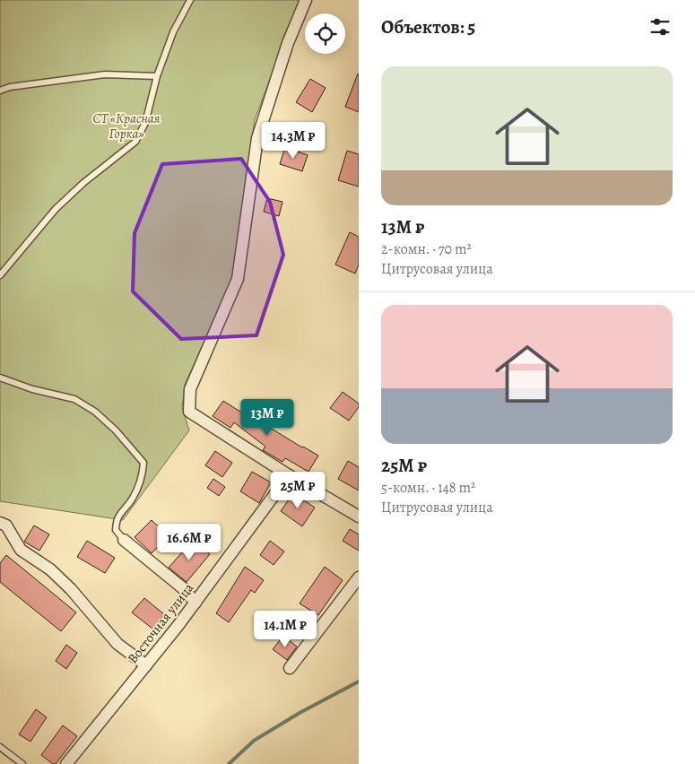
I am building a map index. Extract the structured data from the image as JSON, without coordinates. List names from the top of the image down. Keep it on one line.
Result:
{"streets":{"street":["Восточная улица"]},"parks":["СТ «Красная Горка»"],"page":{"heading":"Объектов: 5","list":[{"name":"13M ₽","note":"2-комн. · 70 m² · Цитрусовая улица"},{"name":"25M ₽","note":"5-комн. · 148 m² · Цитрусовая улица"}],"price":["14.3M ₽","13M ₽","25M ₽","16.6M ₽","14.1M ₽"]}}
